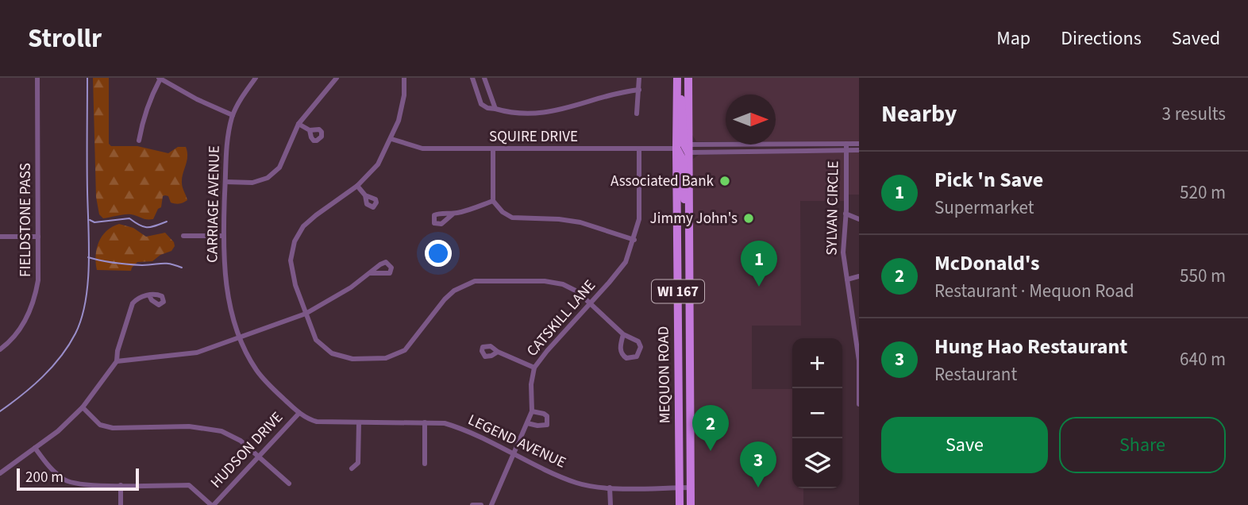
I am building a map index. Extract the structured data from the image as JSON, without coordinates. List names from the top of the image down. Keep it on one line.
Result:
{"streets":{"main road":["WI 167","MEQUON ROAD"],"street":["SQUIRE DRIVE","CARRIAGE AVENUE","SYLVAN CIRCLE","FIELDSTONE PASS","CATSKILL LANE","LEGEND AVENUE","HUDSON DRIVE"]},"crossings":[["SQUIRE DRIVE","SYLVAN CIRCLE"],["SQUIRE DRIVE","CATSKILL LANE"],["SQUIRE DRIVE","MEQUON ROAD"],["CARRIAGE AVENUE","LEGEND AVENUE"],["CATSKILL LANE","LEGEND AVENUE"],["MEQUON ROAD","LEGEND AVENUE"],["LEGEND AVENUE","HUDSON DRIVE"]],"places":["Associated Bank","Jimmy John's"],"scale_bar":"200 m","north":"right","page":{"header":"Strollr","nav":["Map","Directions","Saved"],"heading":["Nearby","3 results"],"list":[{"mark":"1","name":"Pick 'n Save","note":"Supermarket","value":"520 m"},{"mark":"2","name":"McDonald's","note":"Restaurant · Mequon Road","value":"550 m"},{"mark":"3","name":"Hung Hao Restaurant","note":"Restaurant","value":"640 m"}],"pins":["1","2","3"],"map_buttons":["+","−"],"buttons":["Save","Share"],"scale":"200 m"}}
